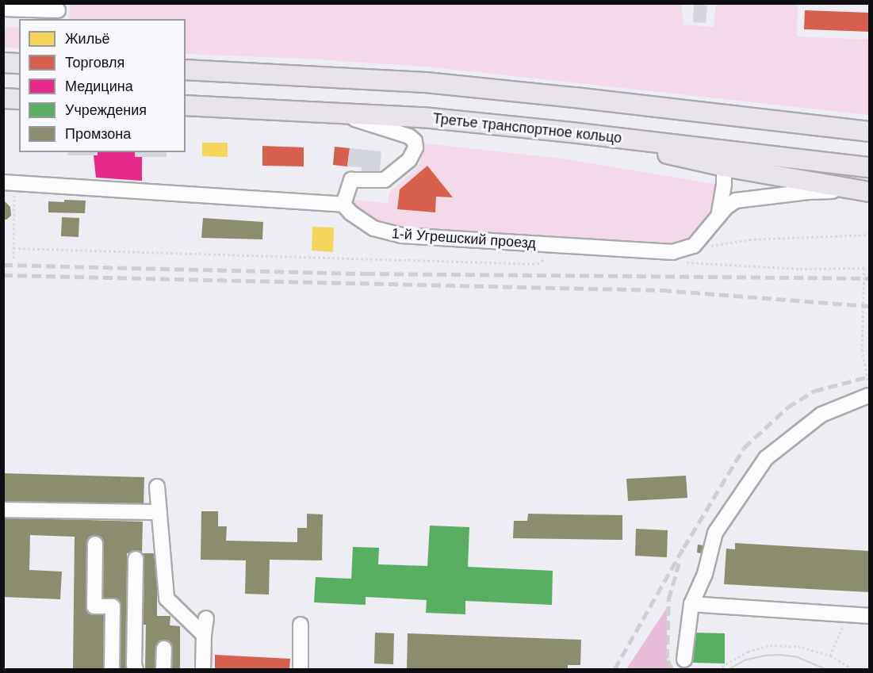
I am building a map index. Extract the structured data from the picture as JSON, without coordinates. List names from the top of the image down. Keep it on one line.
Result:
{"streets":{"main road":["Третье транспортное кольцо"],"street":["1-й Угрешский проезд"]},"legend":["Жильё","Торговля","Медицина","Учреждения","Промзона"]}
